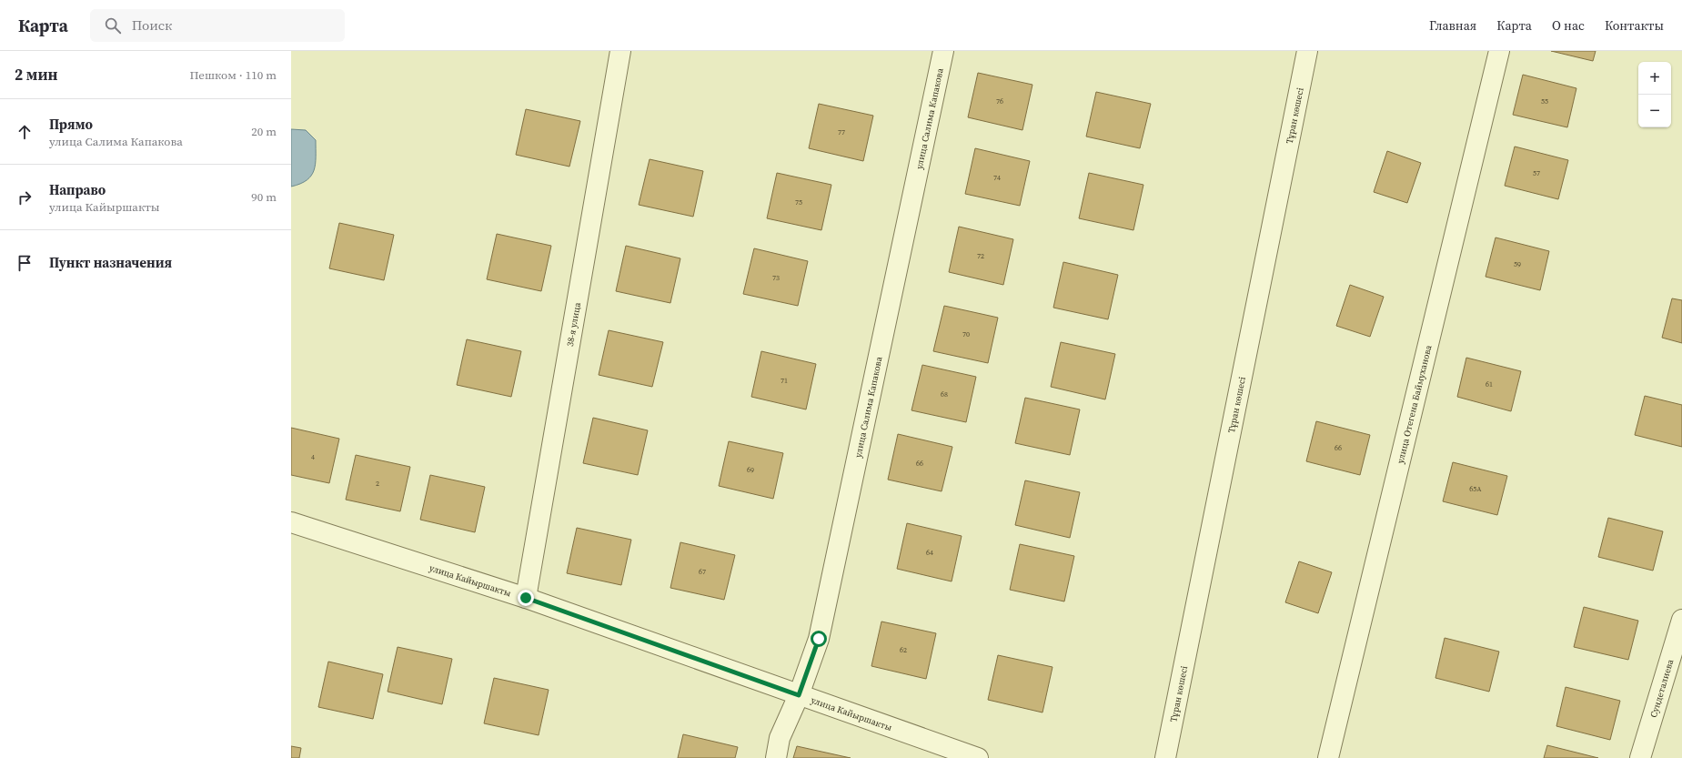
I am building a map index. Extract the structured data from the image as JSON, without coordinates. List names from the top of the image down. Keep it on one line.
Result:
{"streets":{"street":["Тұран көшесі","улица Салима Капакова","38-я улица","улица Отегена Баймуханова","улица Кайыршакты","Сундеталиева"]},"crossings":[["улица Салима Капакова","улица Кайыршакты"],["38-я улица","улица Кайыршакты"]],"house_numbers":["76","55","77","57","74","75","72","59","73","70","71","61","68","66","4","66","69","2","65А","64","67","62"],"page":{"header":"Карта","search":"Поиск","nav":["Главная","Карта","О нас","Контакты"],"heading":["2 мин","Пешком · 110 m"],"map_buttons":["+","−"],"list":[["Прямо","улица Салима Капакова","20 m"],["Направо","улица Кайыршакты","90 m"],"Пункт назначения"]}}
